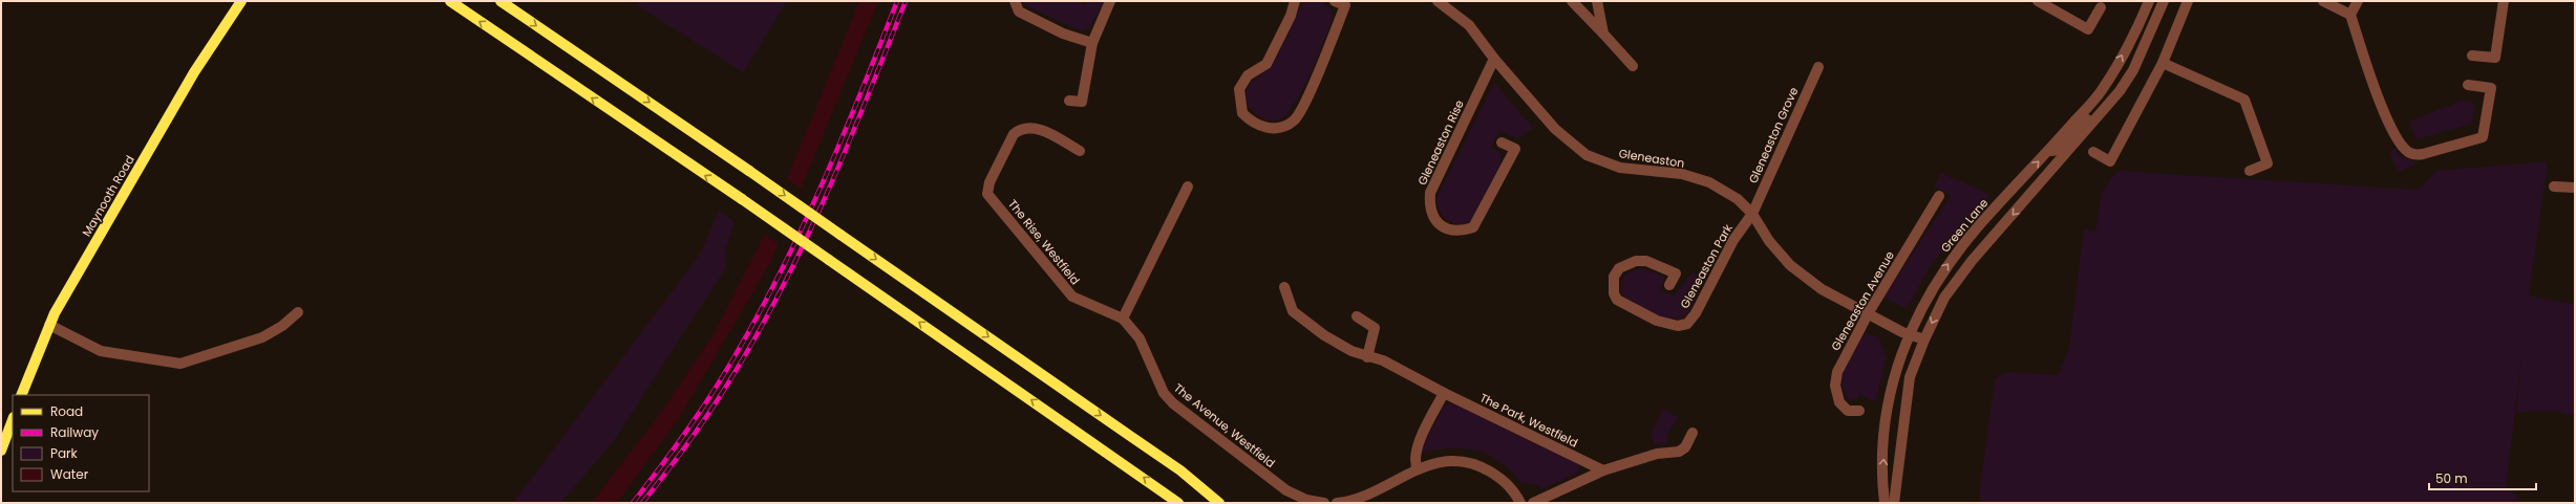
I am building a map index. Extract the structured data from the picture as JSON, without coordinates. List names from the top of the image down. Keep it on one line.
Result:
{"streets":{"main road":["Maynooth Road"],"street":["Gleneaston Grove","Gleneaston Rise","Gleneaston","Green Lane","The Rise, Westfield","Gleneaston Park","Gleneaston Avenue","The Park, Westfield","The Avenue, Westfield"]},"crossings":[["Gleneaston Grove","Gleneaston"],["Gleneaston Grove","Gleneaston Park"],["Gleneaston Rise","Gleneaston"],["Gleneaston","Green Lane"],["Gleneaston","Gleneaston Park"],["Gleneaston","Gleneaston Avenue"],["The Rise, Westfield","The Avenue, Westfield"]],"legend":["Road","Railway","Park","Water"],"scale_bar":"50 m"}
